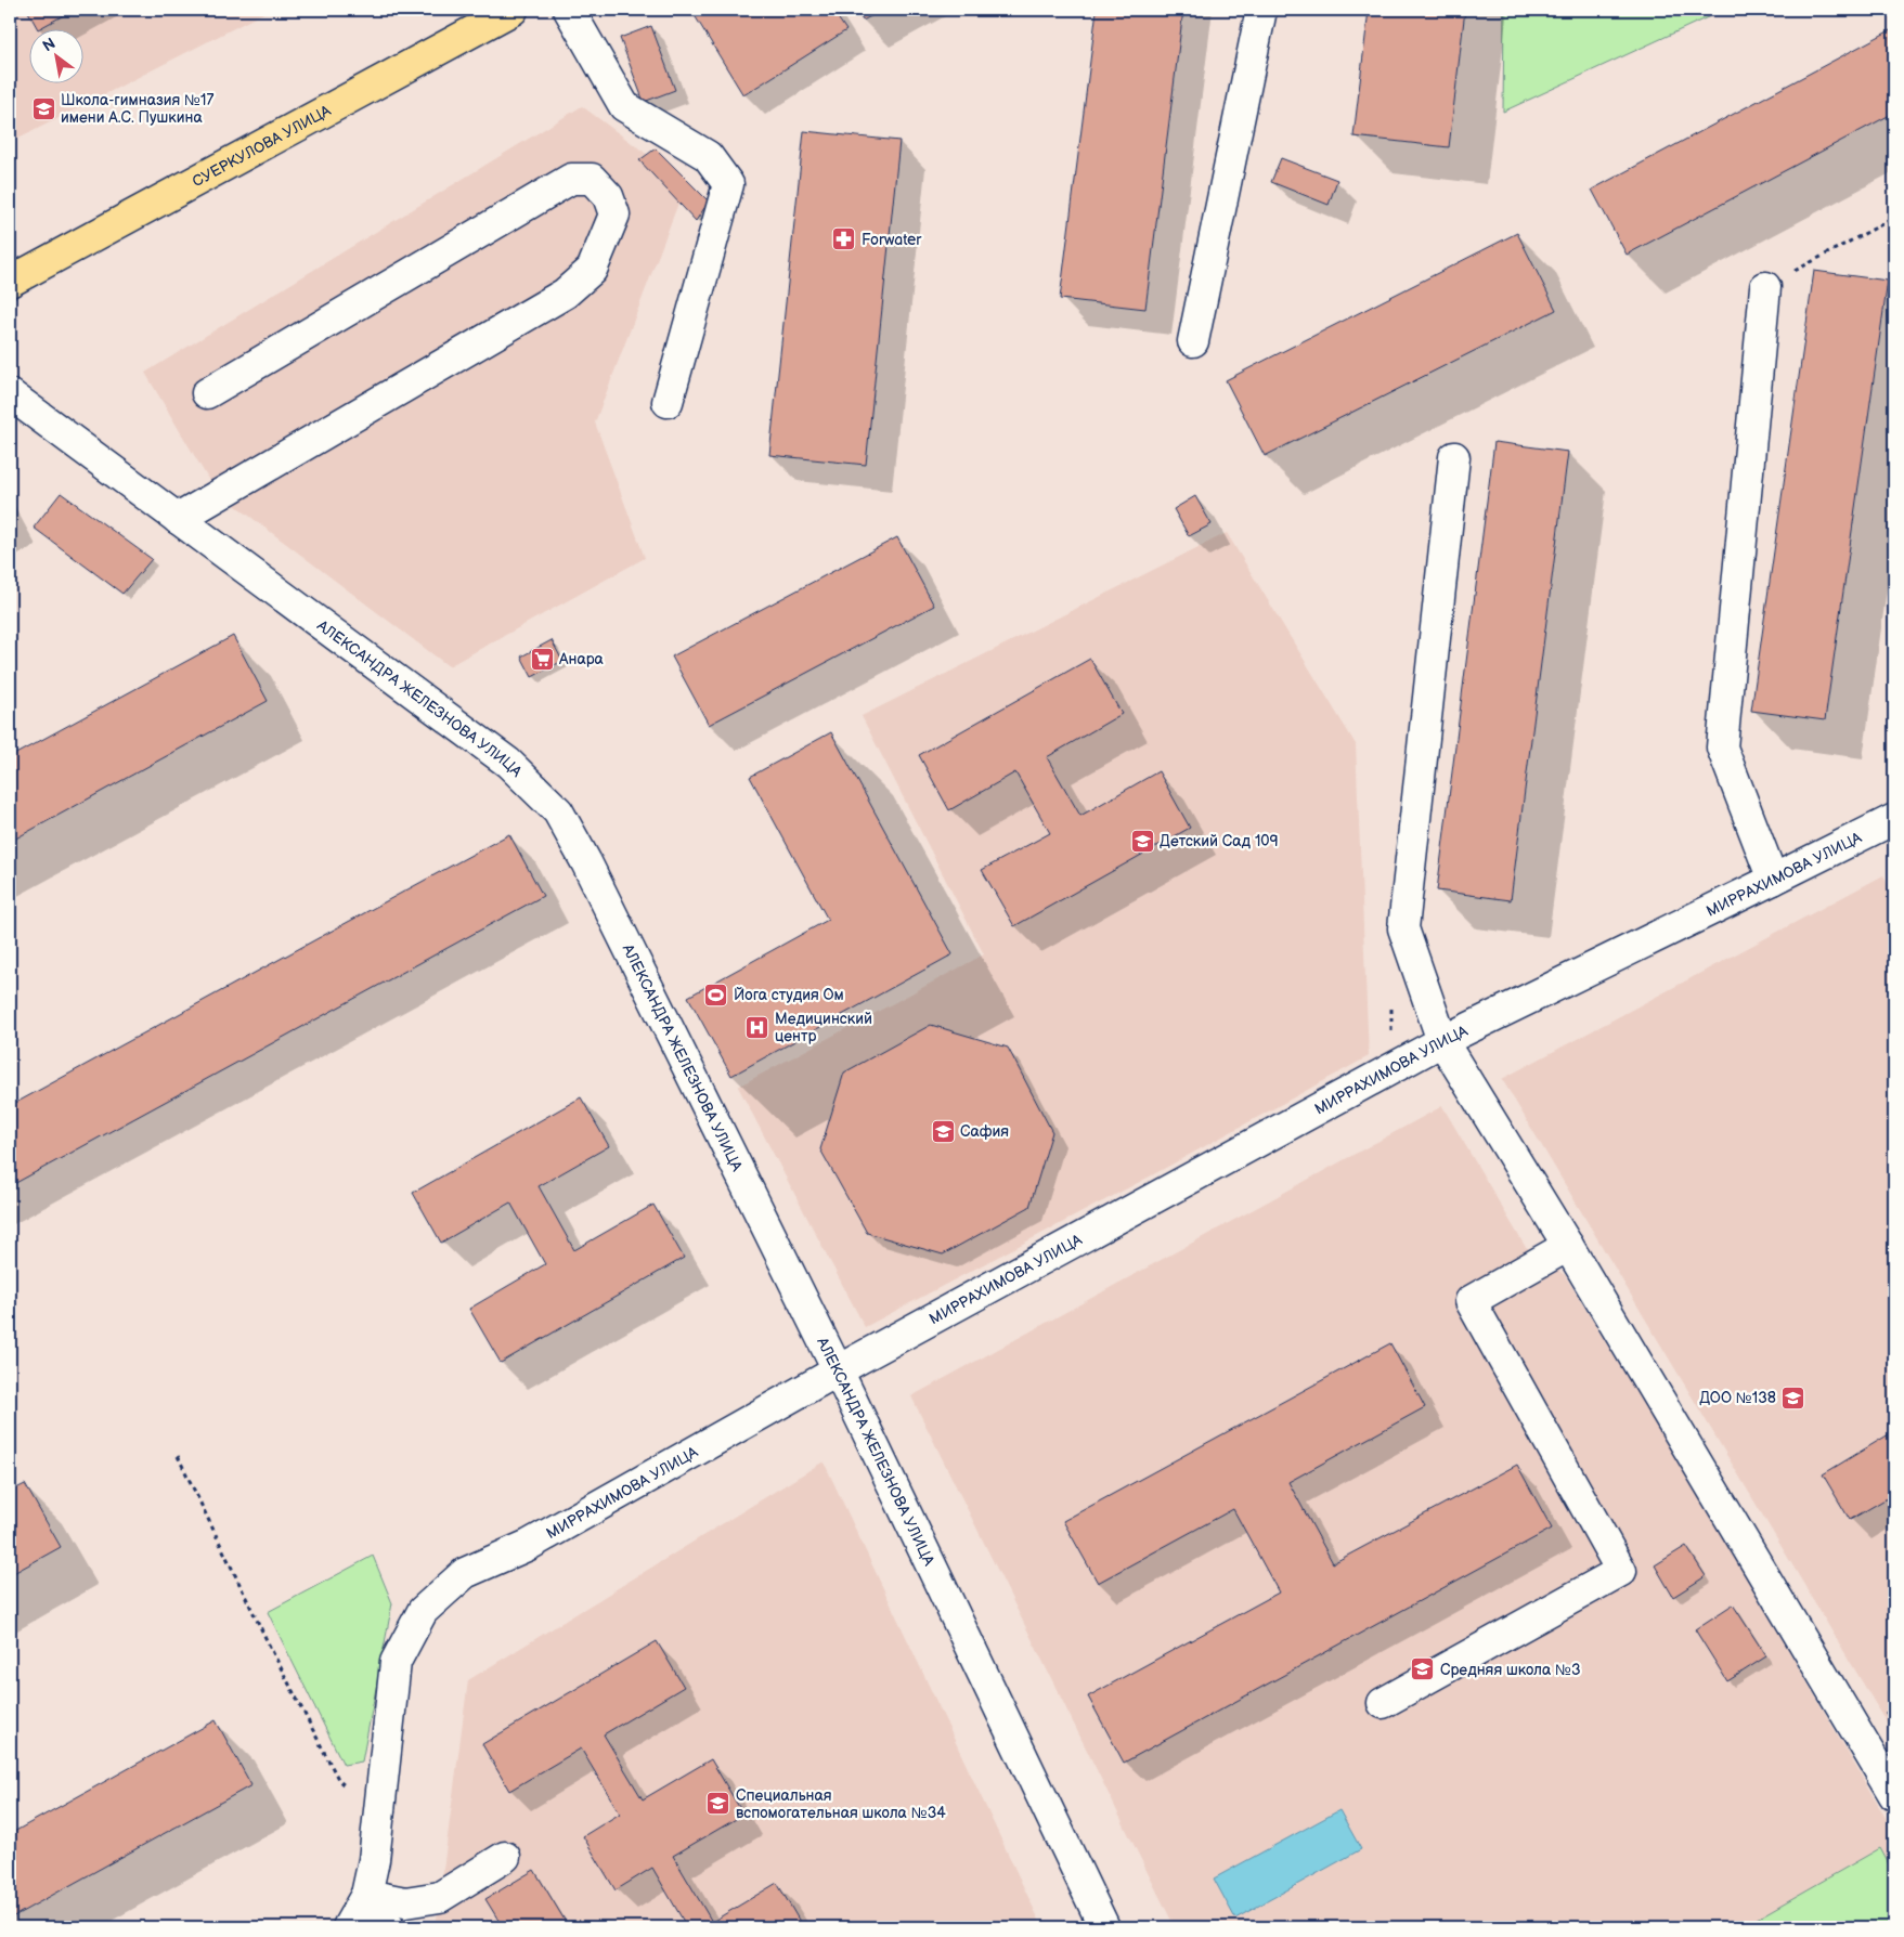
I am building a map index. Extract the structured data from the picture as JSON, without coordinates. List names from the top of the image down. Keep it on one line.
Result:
{"streets":{"main road":["СУЕРКУЛОВА УЛИЦА"],"street":["АЛЕКСАНДРА ЖЕЛЕЗНОВА УЛИЦА","МИРРАХИМОВА УЛИЦА"]},"crossings":[["АЛЕКСАНДРА ЖЕЛЕЗНОВА УЛИЦА","МИРРАХИМОВА УЛИЦА"]],"places":{"school or university":["Школа-гимназия №17 имени А.С. Пушкина","Детский Сад 109","Сафия","ДОО №138","Средняя школа №3","Специальная вспомогательная школа №34"],"pharmacy":["Forwater"],"supermarket":["Анара"],"sports":["Йога студия Ом"],"hospital":["Медицинский центр"]},"north":"top left"}
